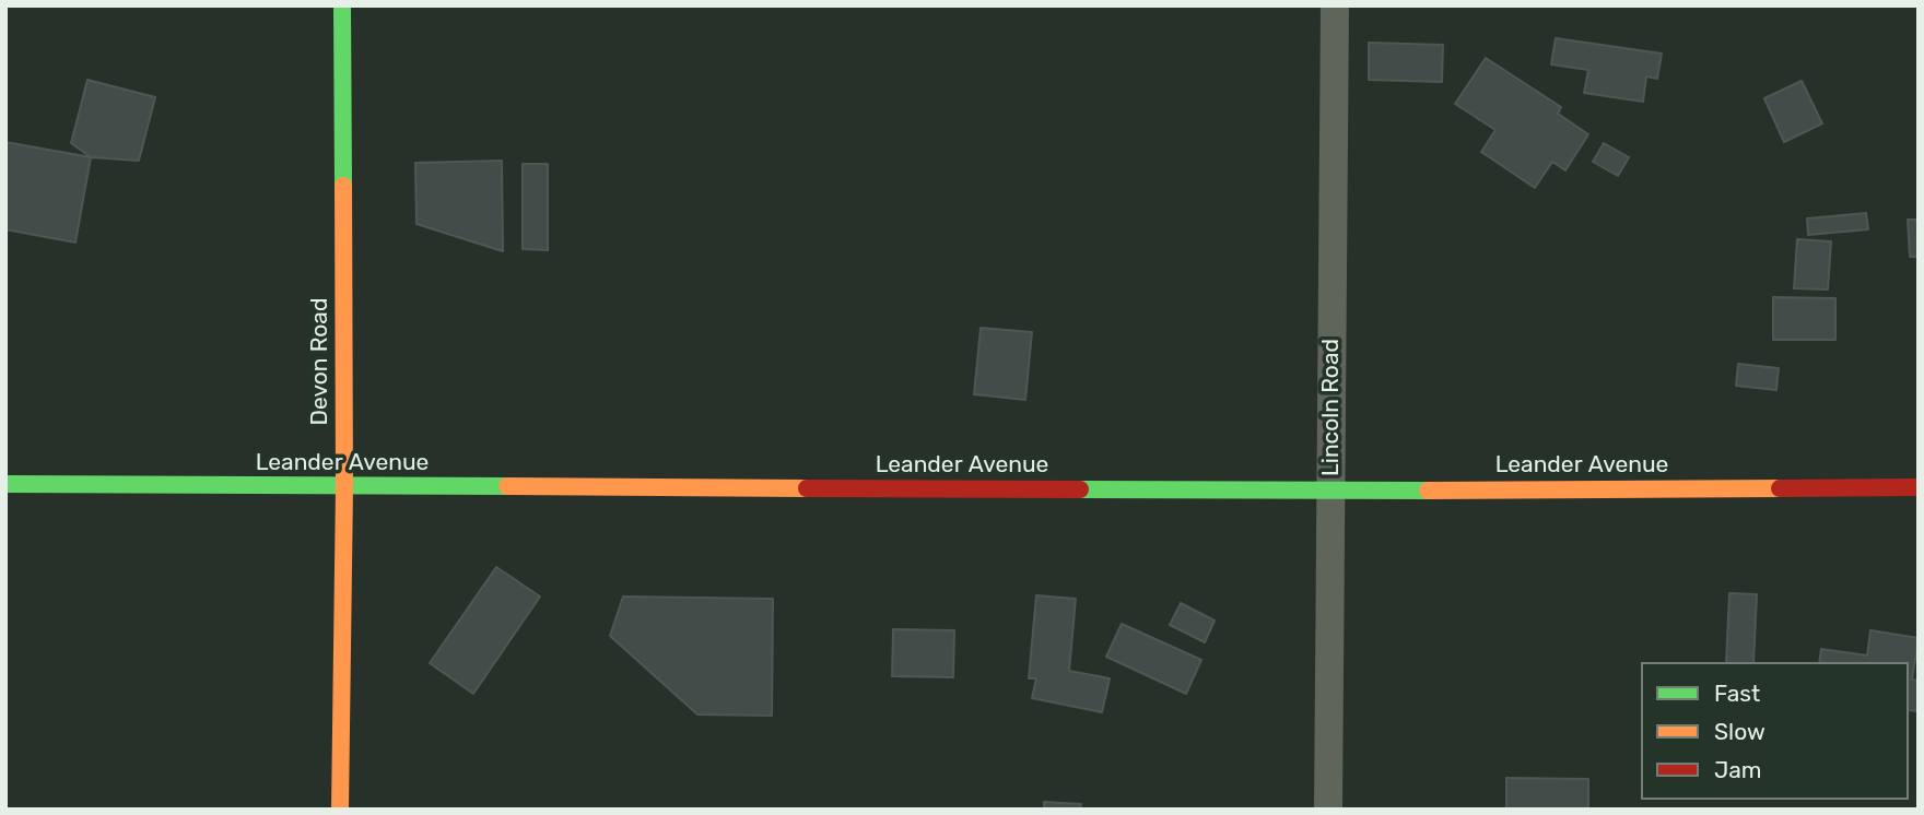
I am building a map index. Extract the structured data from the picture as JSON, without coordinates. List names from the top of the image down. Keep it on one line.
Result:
{"streets":{"street":["Devon Road","Lincoln Road","Leander Avenue"]},"crossings":[["Devon Road","Leander Avenue"],["Lincoln Road","Leander Avenue"]],"legend":["Fast","Slow","Jam"]}
